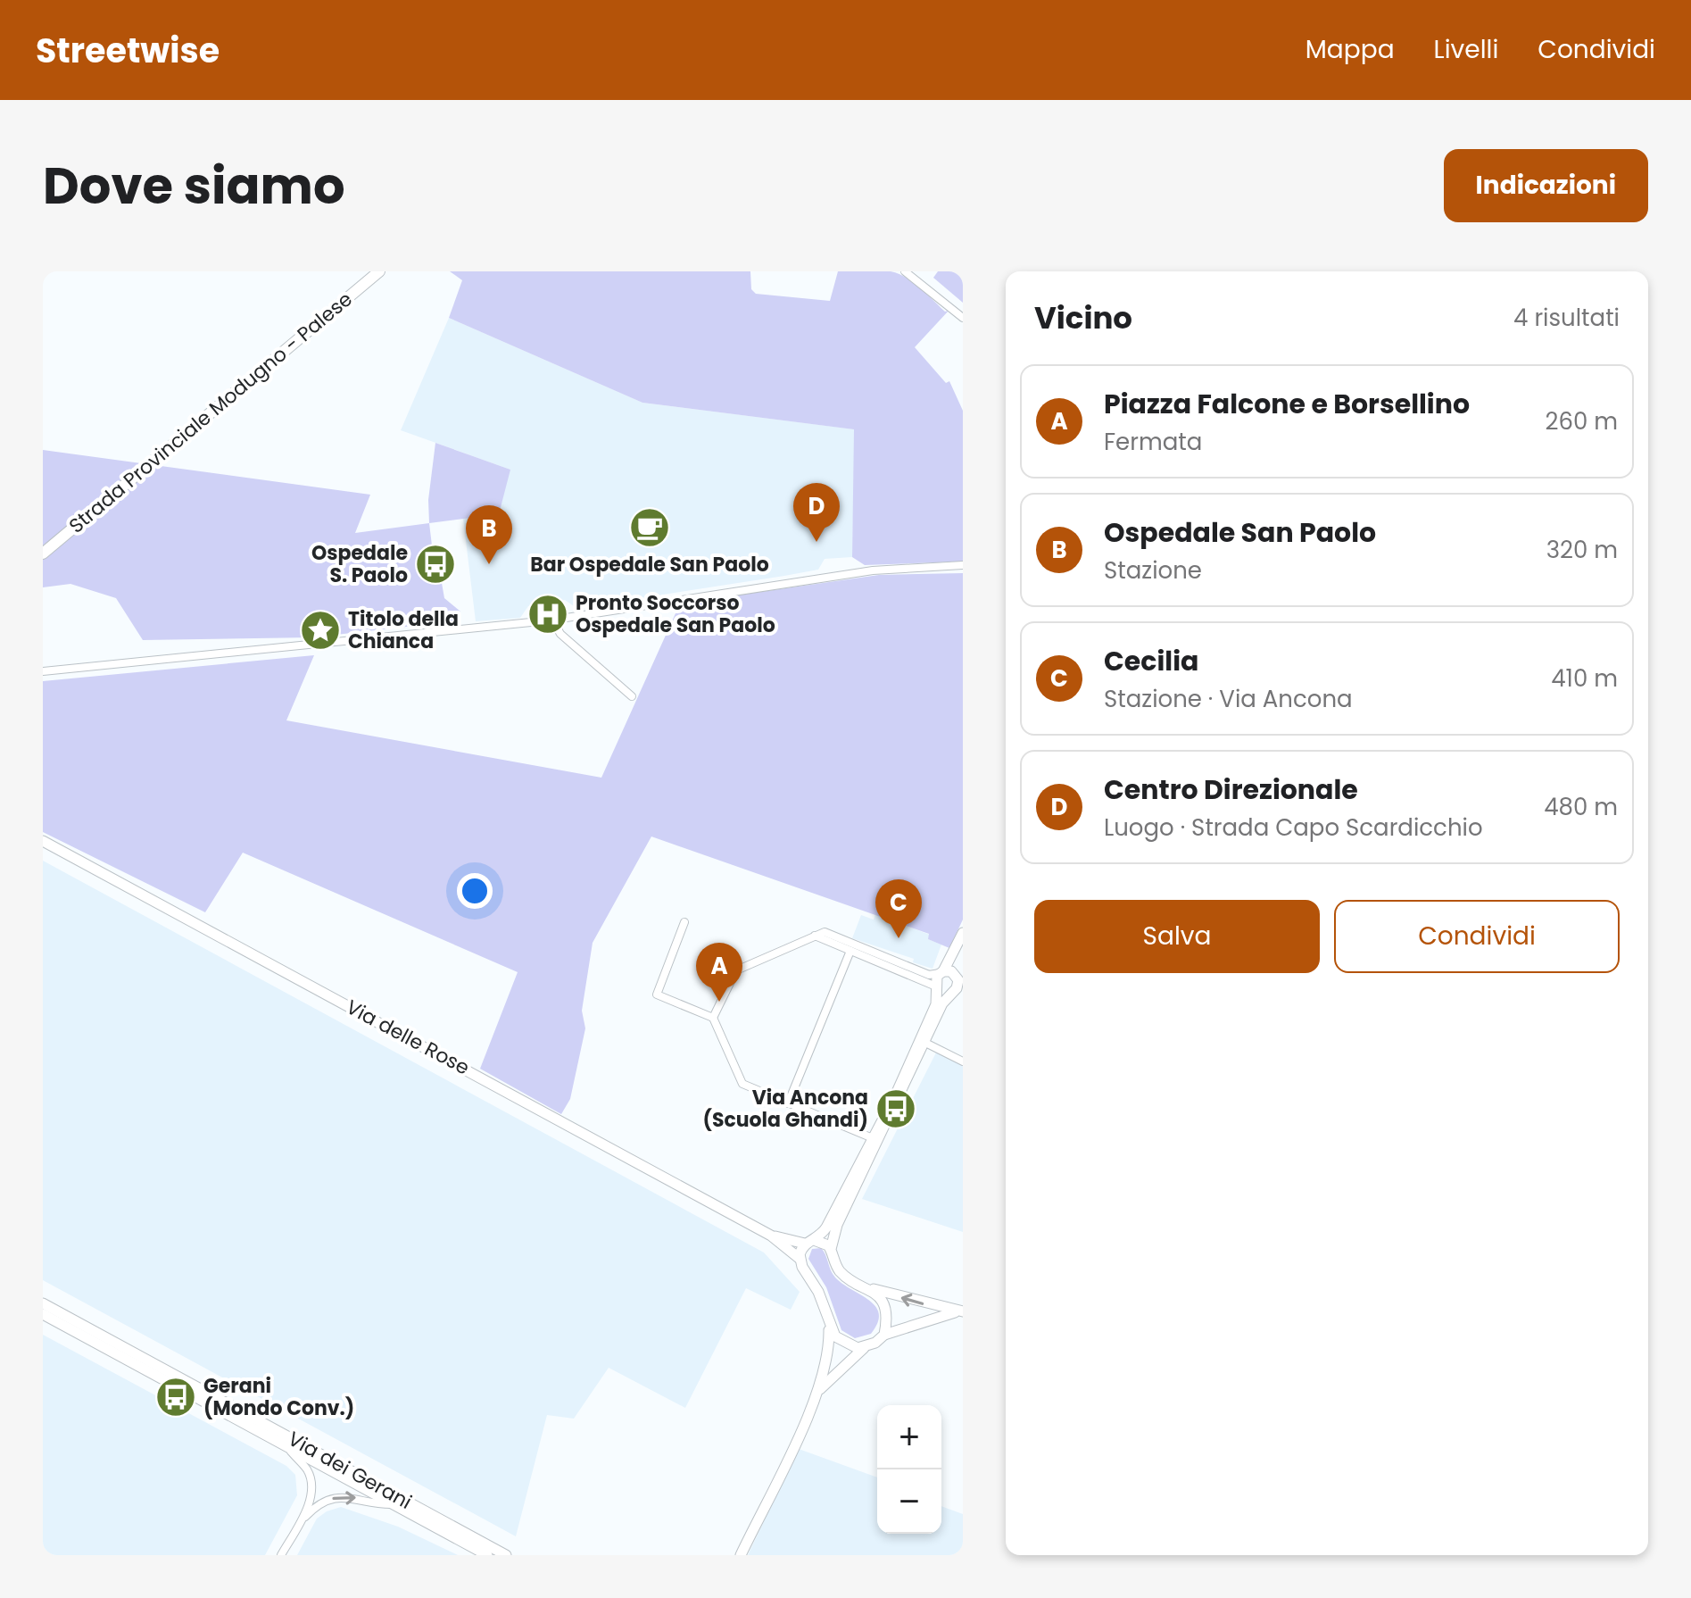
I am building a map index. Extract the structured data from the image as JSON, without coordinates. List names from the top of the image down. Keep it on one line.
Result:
{"streets":{"main road":["Strada Provinciale Modugno - Palese"],"street":["Via delle Rose","Via dei Gerani"]},"places":{"cafe":["Bar Ospedale San Paolo"],"bus stop":["Ospedale S. Paolo","Via Ancona (Scuola Ghandi)","Gerani (Mondo Conv.)"],"hospital":["Pronto Soccorso Ospedale San Paolo"],"place":["Titolo della Chianca"]},"page":{"header":"Streetwise","nav":["Mappa","Livelli","Condividi"],"title":"Dove siamo","buttons":["Indicazioni",["Salva","Condividi"]],"heading":["Vicino","4 risultati"],"list":[{"mark":"A","name":"Piazza Falcone e Borsellino","note":"Fermata","value":"260 m"},{"mark":"B","name":"Ospedale San Paolo","note":"Stazione","value":"320 m"},{"mark":"C","name":"Cecilia","note":"Stazione · Via Ancona","value":"410 m"},{"mark":"D","name":"Centro Direzionale","note":"Luogo · Strada Capo Scardicchio","value":"480 m"}],"pins":["D","B","C","A"],"map_buttons":["+","−"]}}
